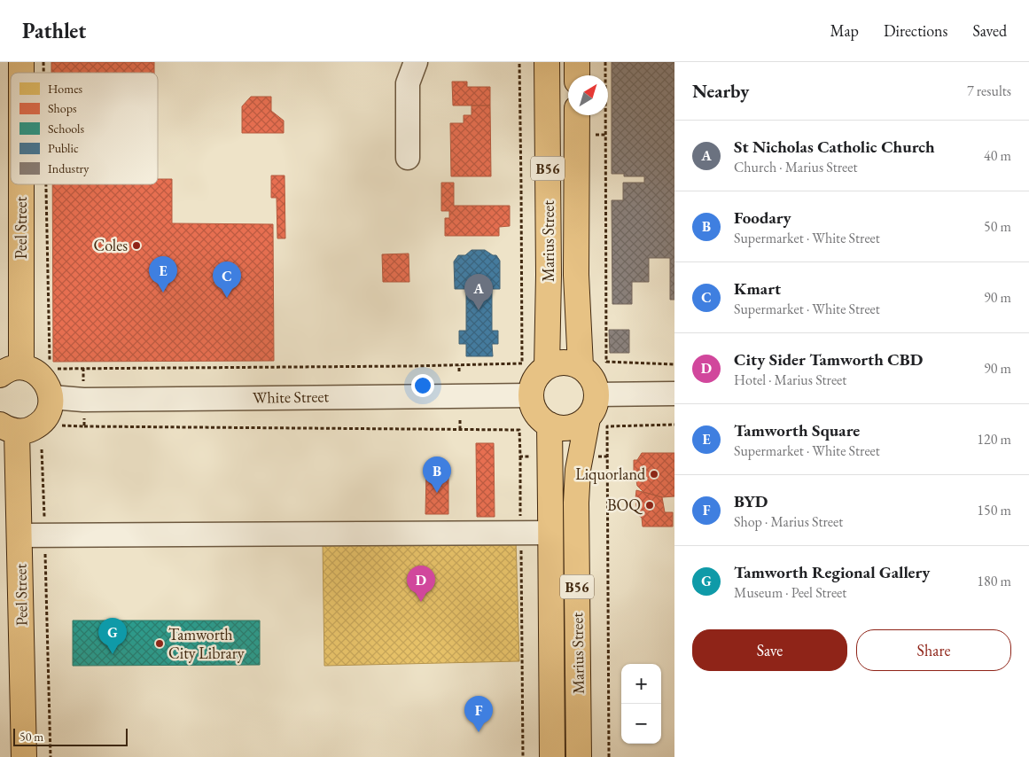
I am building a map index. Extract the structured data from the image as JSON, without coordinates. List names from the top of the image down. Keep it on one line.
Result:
{"streets":{"main road":["B56","Peel Street","Marius Street"],"street":["White Street"]},"crossings":[["B56","Marius Street"],["B56","White Street"],["Marius Street","White Street"]],"places":["Coles","Liquorland","BOQ","Tamworth City Library"],"legend":["Homes","Shops","Schools","Public","Industry"],"scale_bar":"50 m","north":"top right","page":{"header":"Pathlet","nav":["Map","Directions","Saved"],"heading":["Nearby","7 results"],"list":[{"mark":"A","name":"St Nicholas Catholic Church","note":"Church · Marius Street","value":"40 m"},{"mark":"B","name":"Foodary","note":"Supermarket · White Street","value":"50 m"},{"mark":"C","name":"Kmart","note":"Supermarket · White Street","value":"90 m"},{"mark":"D","name":"City Sider Tamworth CBD","note":"Hotel · Marius Street","value":"90 m"},{"mark":"E","name":"Tamworth Square","note":"Supermarket · White Street","value":"120 m"},{"mark":"F","name":"BYD","note":"Shop · Marius Street","value":"150 m"},{"mark":"G","name":"Tamworth Regional Gallery","note":"Museum · Peel Street","value":"180 m"}],"pins":["E","C","A","B","D","G","F"],"buttons":["Save","Share"],"map_buttons":["+","−"],"scale":"50 m"}}
